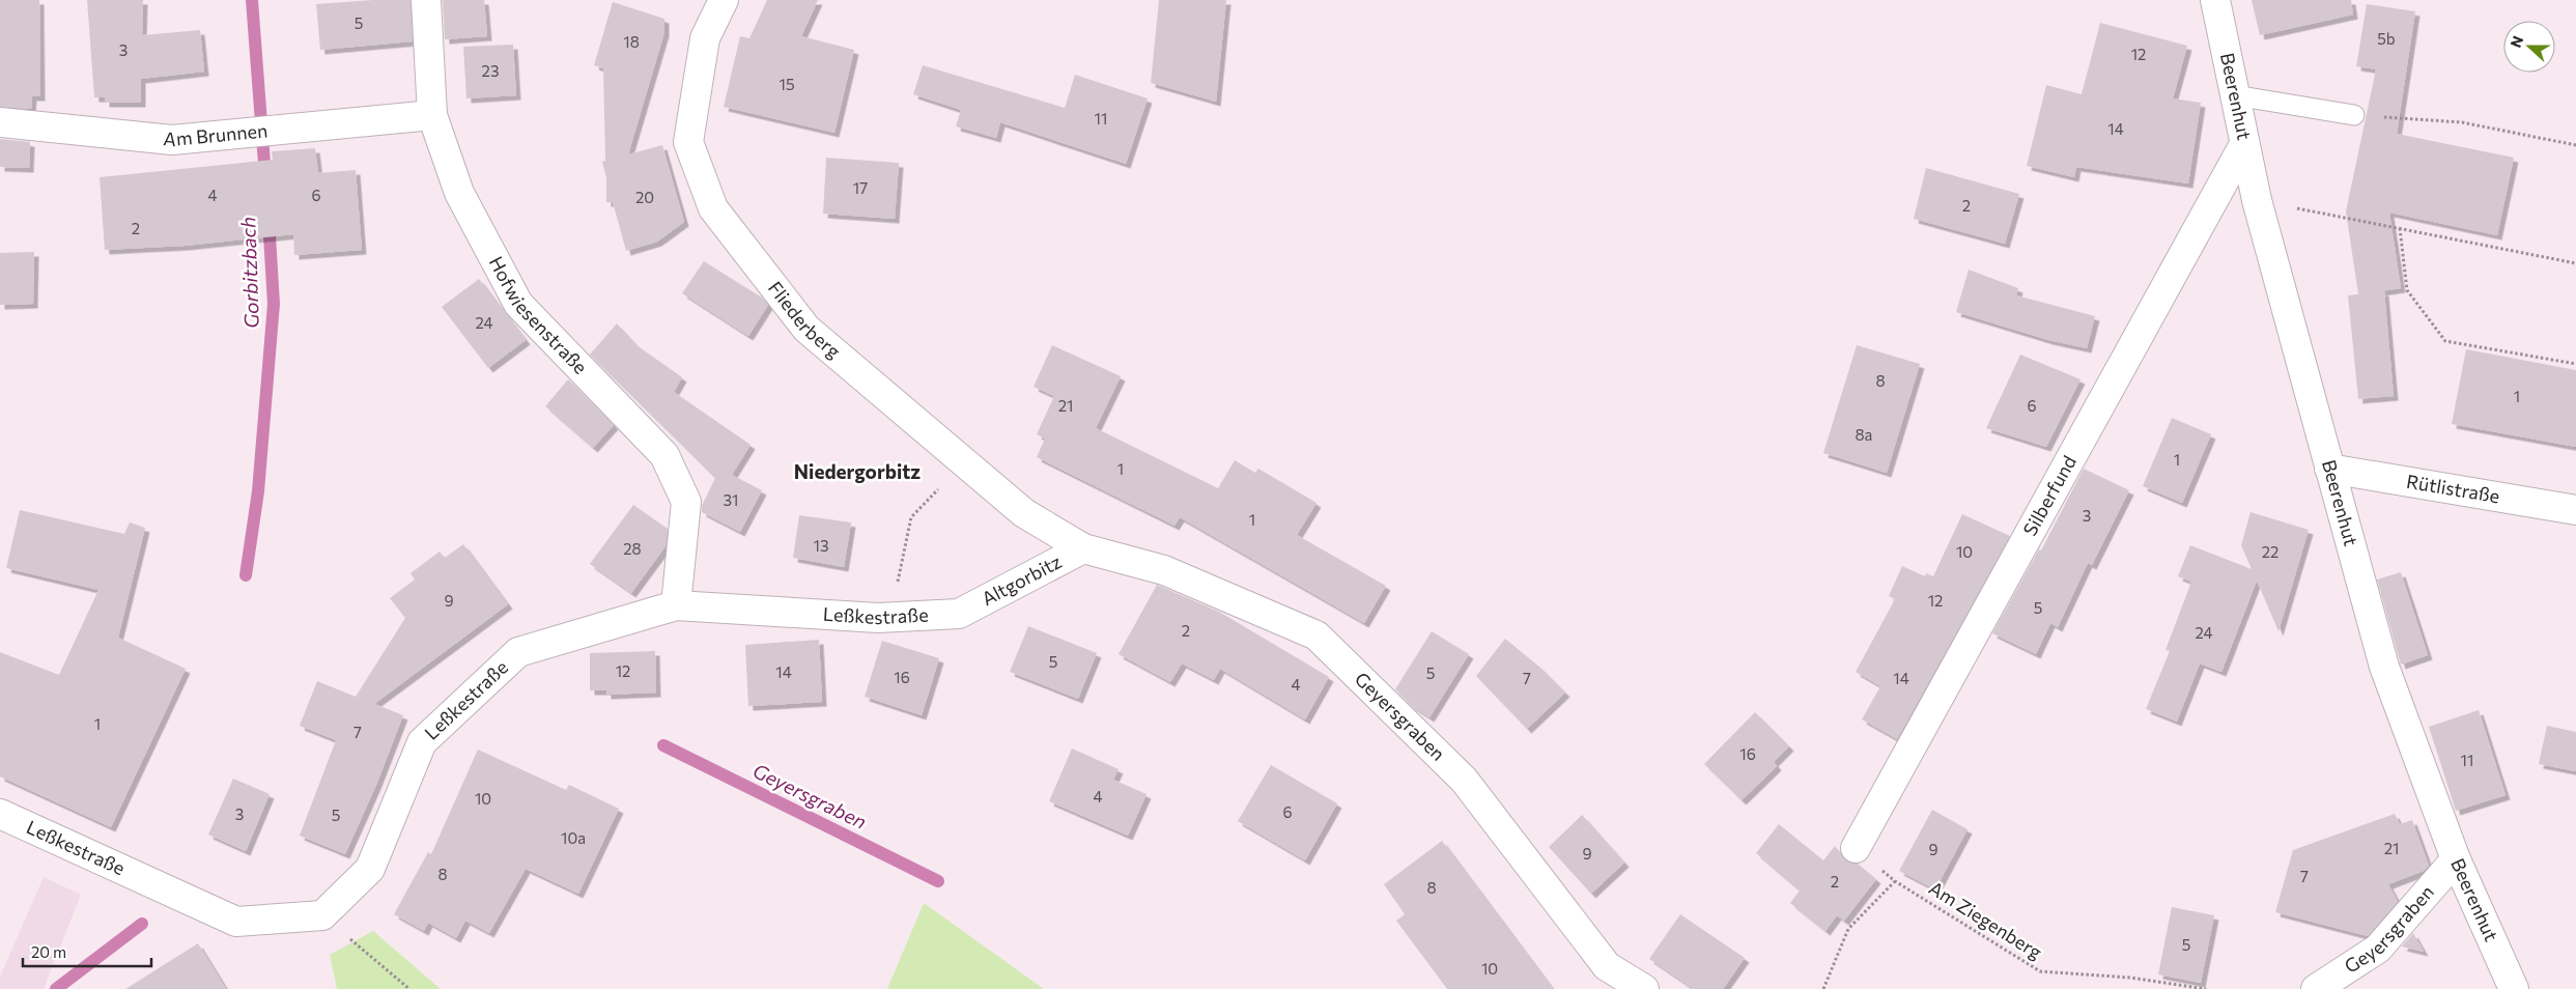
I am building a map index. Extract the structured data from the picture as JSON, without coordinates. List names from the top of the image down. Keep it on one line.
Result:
{"streets":{"street":["Beerenhut","Am Brunnen","Hofwiesenstraße","Fliederberg","Rütlistraße","Silberfund","Altgorbitz","Leßkestraße","Geyersgraben"],"path":["Am Ziegenberg"]},"crossings":[["Beerenhut","Rütlistraße"],["Beerenhut","Silberfund"],["Beerenhut","Geyersgraben"],["Am Brunnen","Hofwiesenstraße"],["Hofwiesenstraße","Leßkestraße"],["Fliederberg","Altgorbitz"],["Fliederberg","Geyersgraben"],["Silberfund","Am Ziegenberg"],["Altgorbitz","Leßkestraße"],["Altgorbitz","Geyersgraben"]],"districts":["Niedergorbitz"],"water":["Gorbitzbach","Geyersgraben"],"house_numbers":["5","5b","18","3","12","23","15","11","14","17","4","6","20","2","2","24","8","1","21","6","8a","1","1","31","3","1","13","28","10","22","9","12","5","2","24","5","12","14","5","16","7","14","4","1","7","16","11","4","10","6","3","5","10a","21","9","9","8","7","2","8","5","10"],"scale_bar":"20 m","north":"left"}
